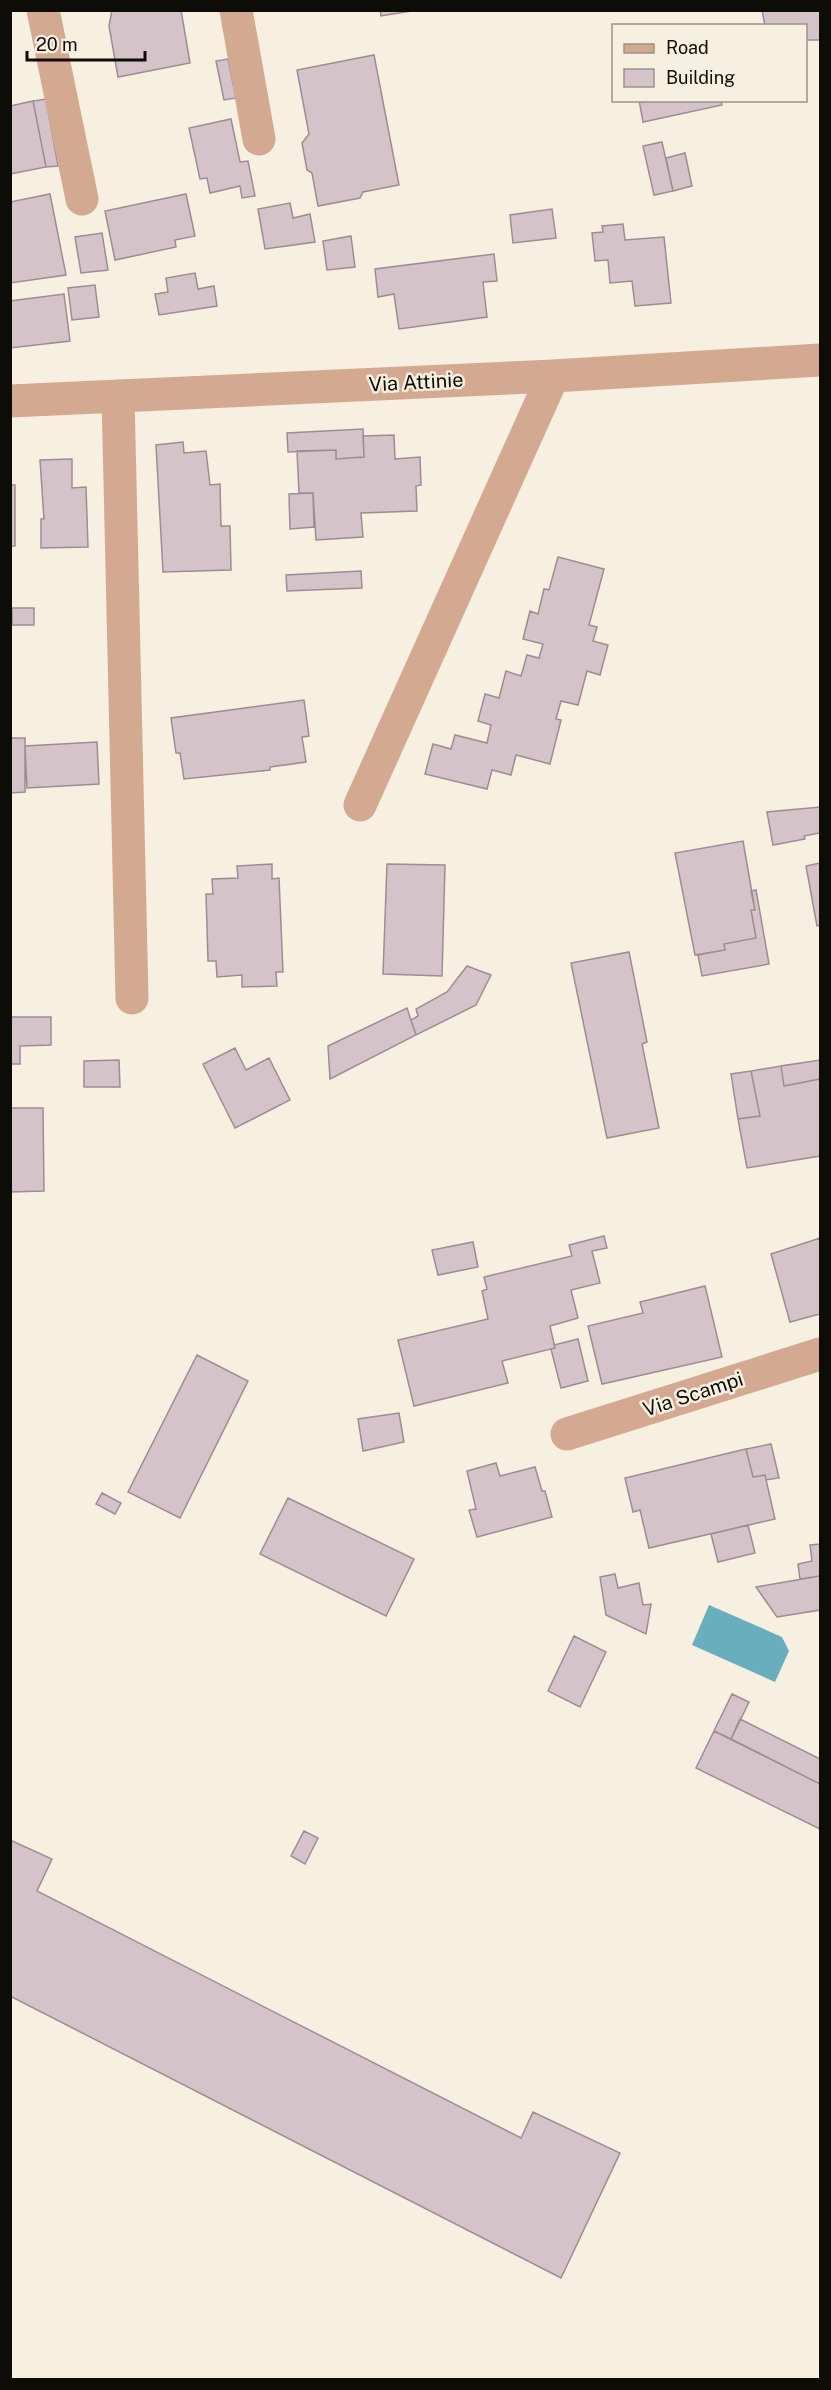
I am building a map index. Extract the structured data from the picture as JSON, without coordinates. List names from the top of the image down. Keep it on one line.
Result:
{"streets":{"street":["Via Attinie","Via Scampi"]},"legend":["Road","Building"],"scale_bar":"20 m"}
